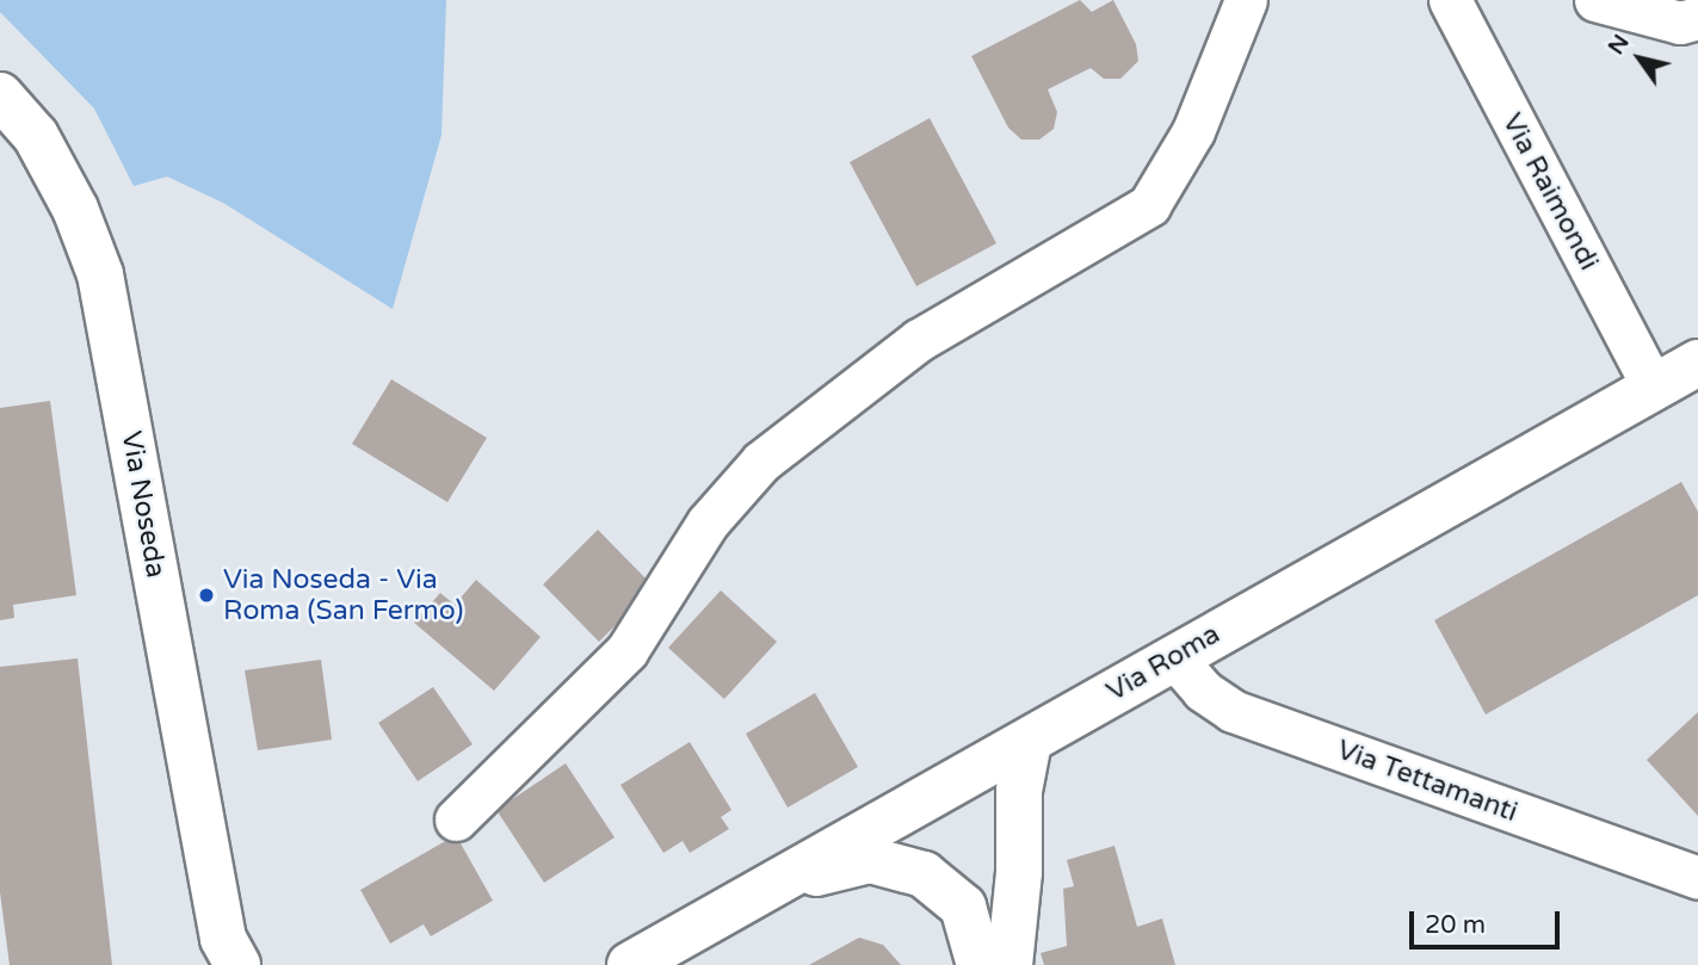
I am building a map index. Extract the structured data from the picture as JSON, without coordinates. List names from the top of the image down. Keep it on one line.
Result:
{"streets":{"main road":["Via Noseda","Via Roma"],"street":["Via Raimondi","Via Tettamanti"]},"crossings":[["Via Raimondi","Via Roma"],["Via Roma","Via Tettamanti"]],"places":["Via Noseda - Via Roma (San Fermo)"],"scale_bar":"20 m","north":"top left"}
